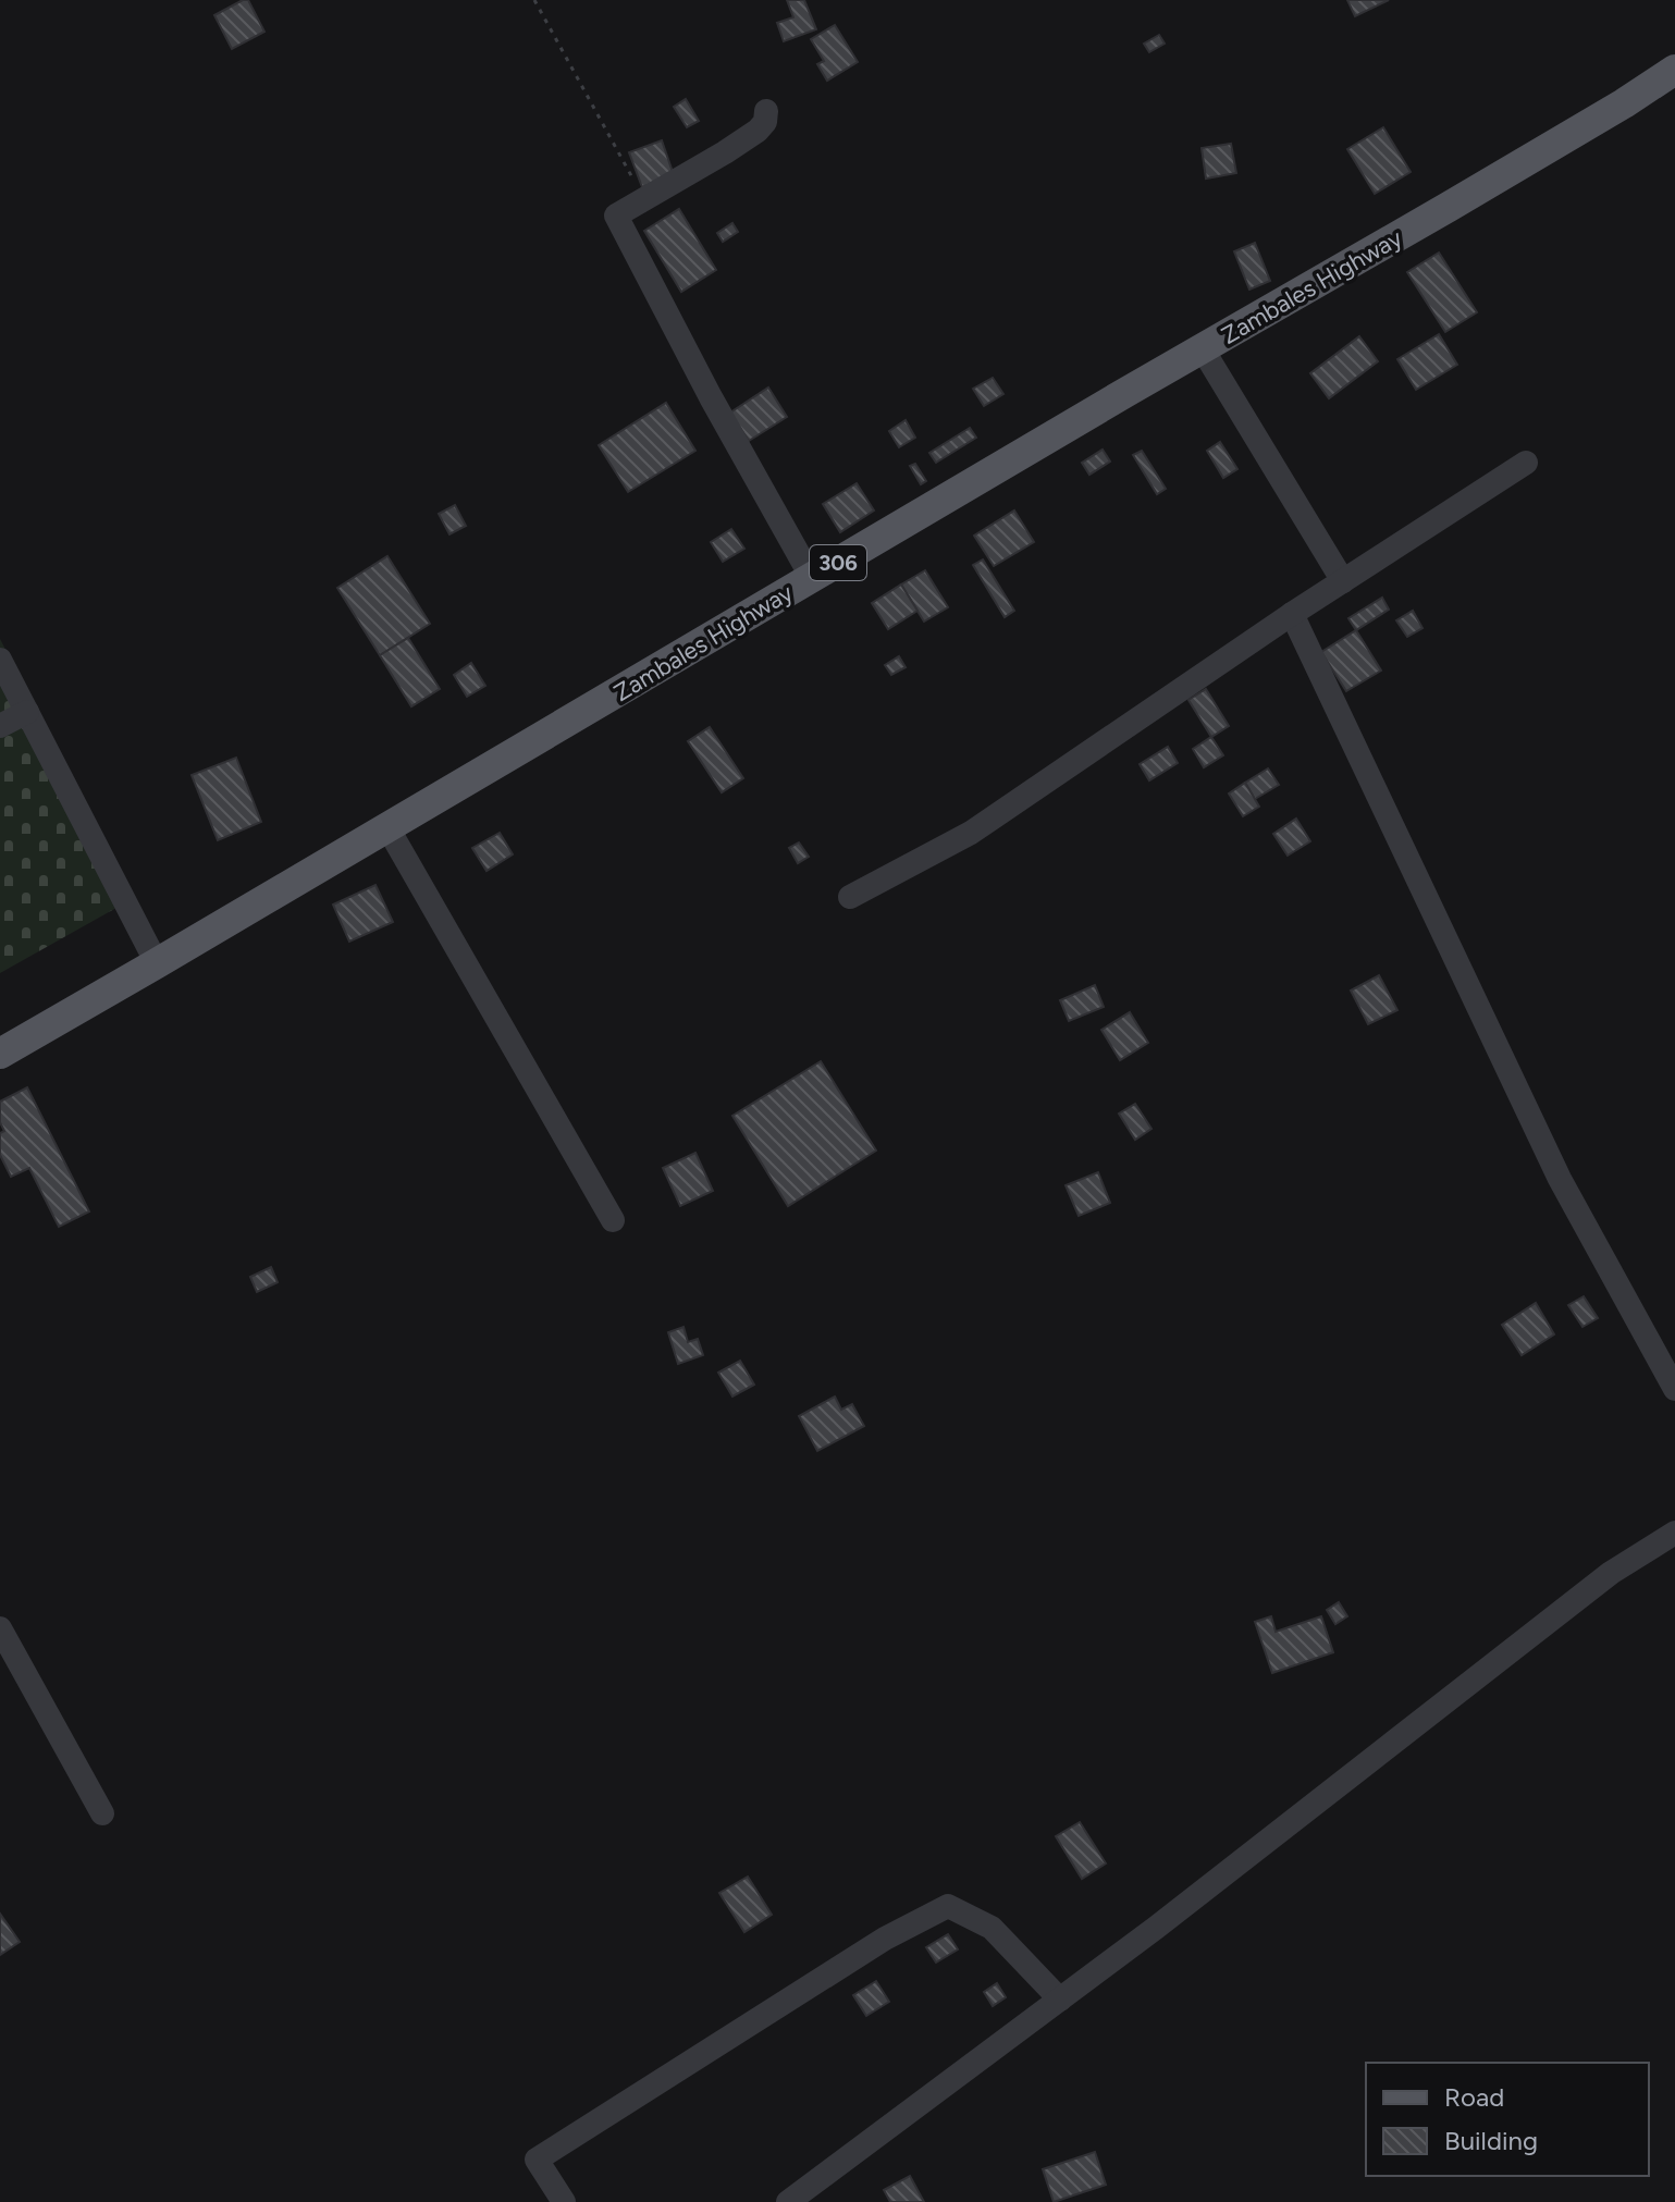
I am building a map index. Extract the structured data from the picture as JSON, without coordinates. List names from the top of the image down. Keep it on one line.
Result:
{"streets":{"main road":["Zambales Highway","306"]},"legend":["Road","Building"]}
